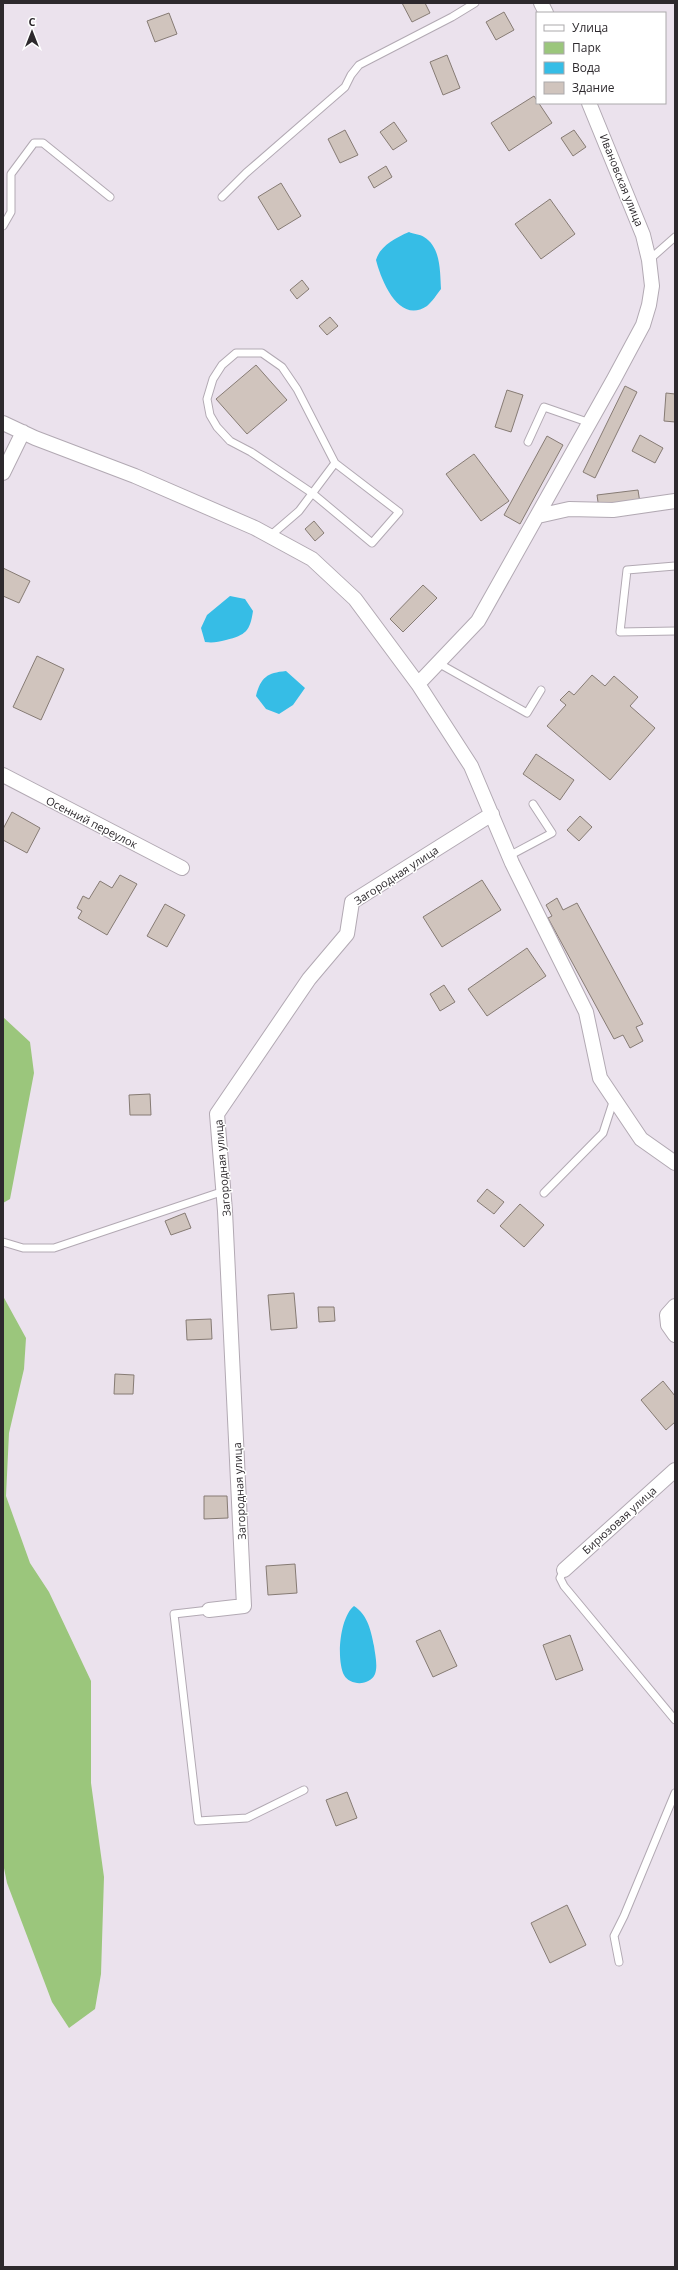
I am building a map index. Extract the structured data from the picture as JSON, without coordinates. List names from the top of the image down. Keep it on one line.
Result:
{"streets":{"street":["Ивановская улица","Осенний переулок","Загородная улица","Бирюзовая улица"]},"legend":["Улица","Парк","Вода","Здание"],"north":"top"}
